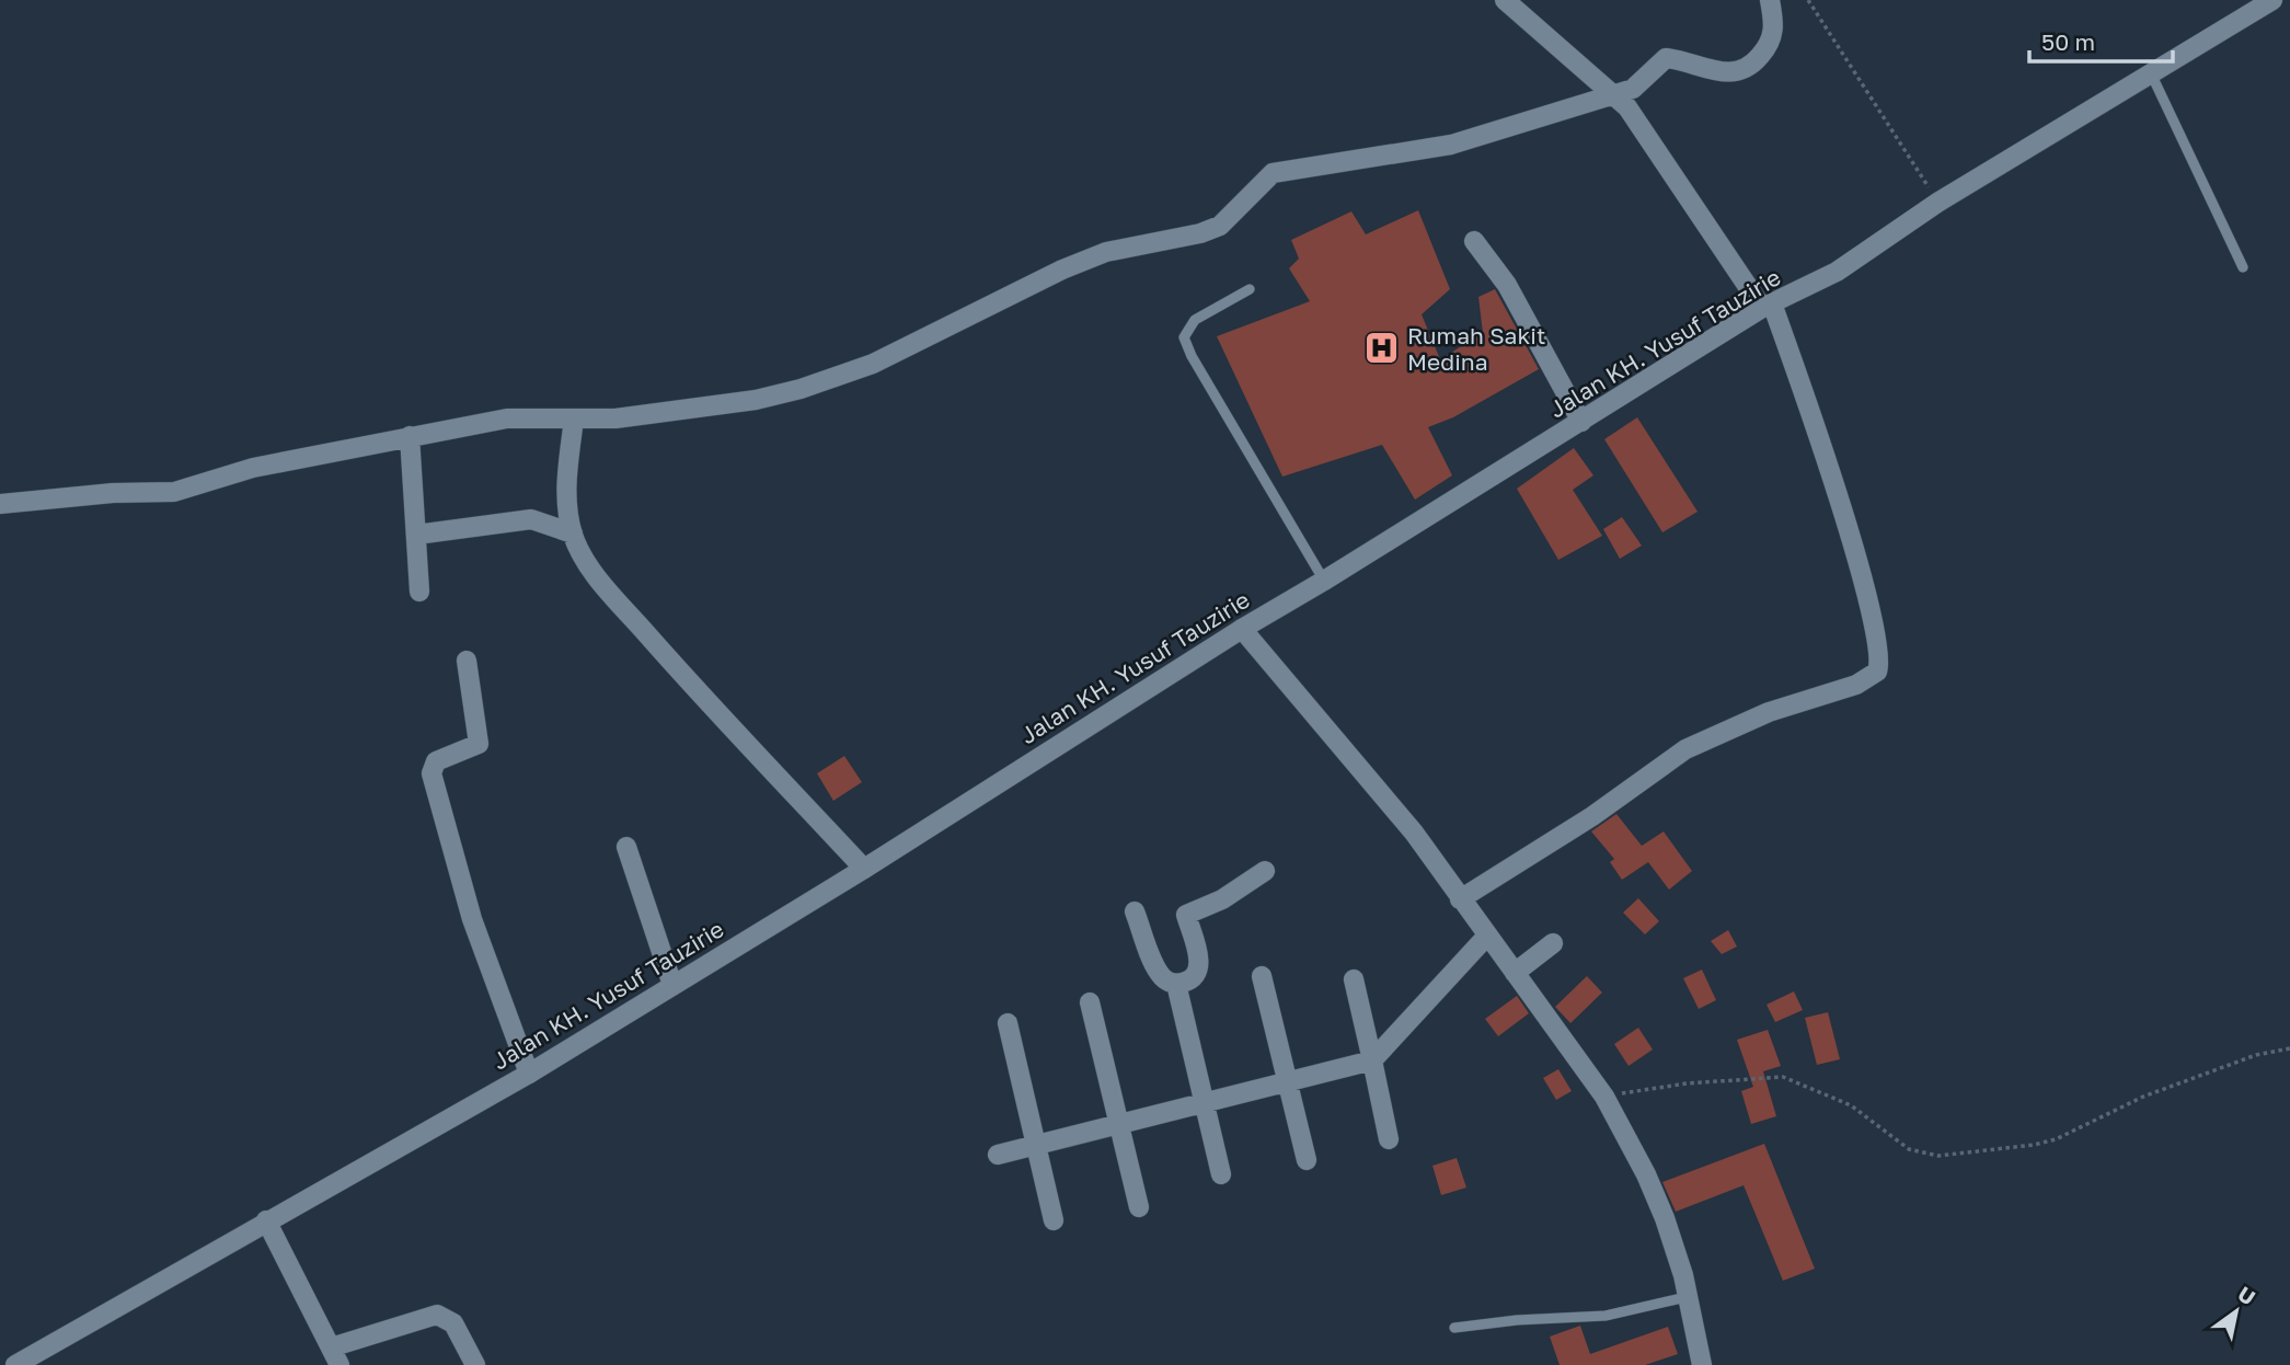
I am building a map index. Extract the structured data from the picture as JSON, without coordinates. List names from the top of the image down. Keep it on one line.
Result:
{"streets":{"street":["Jalan KH. Yusuf Tauzirie"]},"places":{"hospital":["Rumah Sakit Medina"]},"scale_bar":"50 m","north":"top right"}
